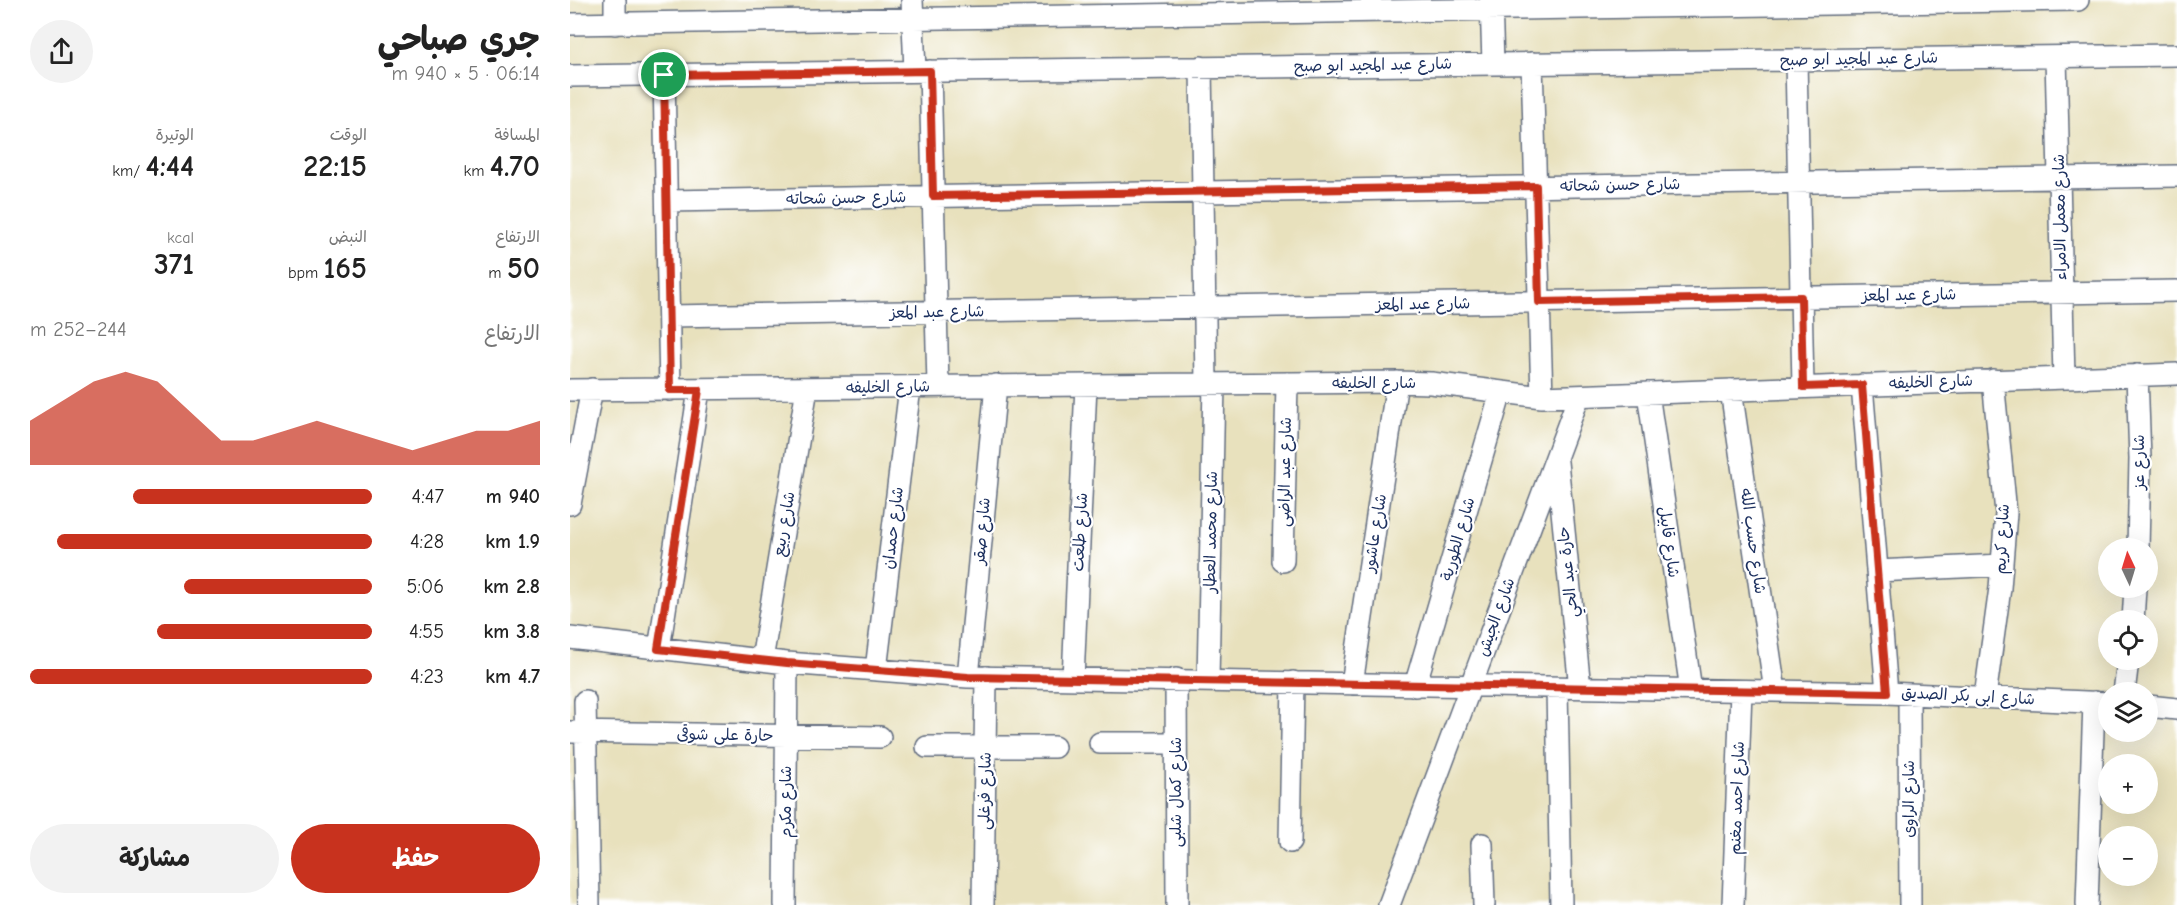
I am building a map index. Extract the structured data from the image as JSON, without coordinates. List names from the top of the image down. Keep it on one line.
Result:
{"streets":{"street":["شارع عبد المجيد ابو صبح","شارع حسن شحاته","شارع معمل الامراء","شارع عبد المعز","شارع الخليفه","شارع عز","شارع عبد الراضى","شارع ربيع","شارع حمدان","شارع صقر","شارع طلعت","شارع محمد العطار","شارع عاشور","شارع الطورية","شارع كريم","شارع حسب الله","شارع قابيل","حارة عبد الحي","شارع الجيش","شارع ابى بكر الصديق","حارة على شوقى","شارع فرغلى","شارع كمال شلبى","شارع احمد مغنم","شارع الراوى","شارع مكرم"]},"crossings":[["شارع عبد المجيد ابو صبح","شارع معمل الامراء"],["شارع عبد المجيد ابو صبح","شارع محمد العطار"],["شارع حسن شحاته","شارع معمل الامراء"],["شارع حسن شحاته","شارع محمد العطار"],["شارع معمل الامراء","شارع عبد المعز"],["شارع معمل الامراء","شارع الخليفه"],["شارع عبد المعز","شارع محمد العطار"],["شارع الخليفه","شارع عز"],["شارع الخليفه","شارع عبد الراضى"],["شارع الخليفه","شارع ربيع"],["شارع الخليفه","شارع حمدان"],["شارع الخليفه","شارع صقر"],["شارع الخليفه","شارع طلعت"],["شارع الخليفه","شارع محمد العطار"],["شارع الخليفه","شارع عاشور"],["شارع الخليفه","شارع الطورية"],["شارع الخليفه","شارع كريم"],["شارع الخليفه","شارع حسب الله"],["شارع الخليفه","شارع قابيل"],["شارع الخليفه","شارع الجيش"],["شارع ربيع","شارع ابى بكر الصديق"],["شارع حمدان","شارع ابى بكر الصديق"],["شارع صقر","شارع ابى بكر الصديق"],["شارع صقر","شارع فرغلى"],["شارع طلعت","شارع ابى بكر الصديق"],["شارع محمد العطار","شارع ابى بكر الصديق"],["شارع عاشور","شارع ابى بكر الصديق"],["شارع الطورية","شارع ابى بكر الصديق"],["شارع كريم","شارع ابى بكر الصديق"],["شارع حسب الله","شارع ابى بكر الصديق"],["شارع قابيل","شارع ابى بكر الصديق"],["حارة عبد الحي","شارع الجيش"],["حارة عبد الحي","شارع ابى بكر الصديق"],["شارع الجيش","شارع ابى بكر الصديق"],["شارع ابى بكر الصديق","شارع فرغلى"],["شارع ابى بكر الصديق","شارع كمال شلبى"],["شارع ابى بكر الصديق","شارع احمد مغنم"],["شارع ابى بكر الصديق","شارع الراوى"],["شارع ابى بكر الصديق","شارع مكرم"],["حارة على شوقى","شارع مكرم"]],"north":"top","page":{"heading":["جري صباحي","06:14 · 5 × 940 m"],"stats":[["المسافة","4.70 km"],["الوقت","22:15"],["الوتيرة","4:44 /km"],["الارتفاع","50 m"],["النبض","165 bpm"],["kcal","371"]],"chart":["الارتفاع","244–252 m"],"list":[{"name":"940 m","note":"4:47"},{"name":"1.9 km","note":"4:28"},{"name":"2.8 km","note":"5:06"},{"name":"3.8 km","note":"4:55"},{"name":"4.7 km","note":"4:23"}],"map_buttons":["+","−"],"buttons":["حفظ","مشاركة"]}}
